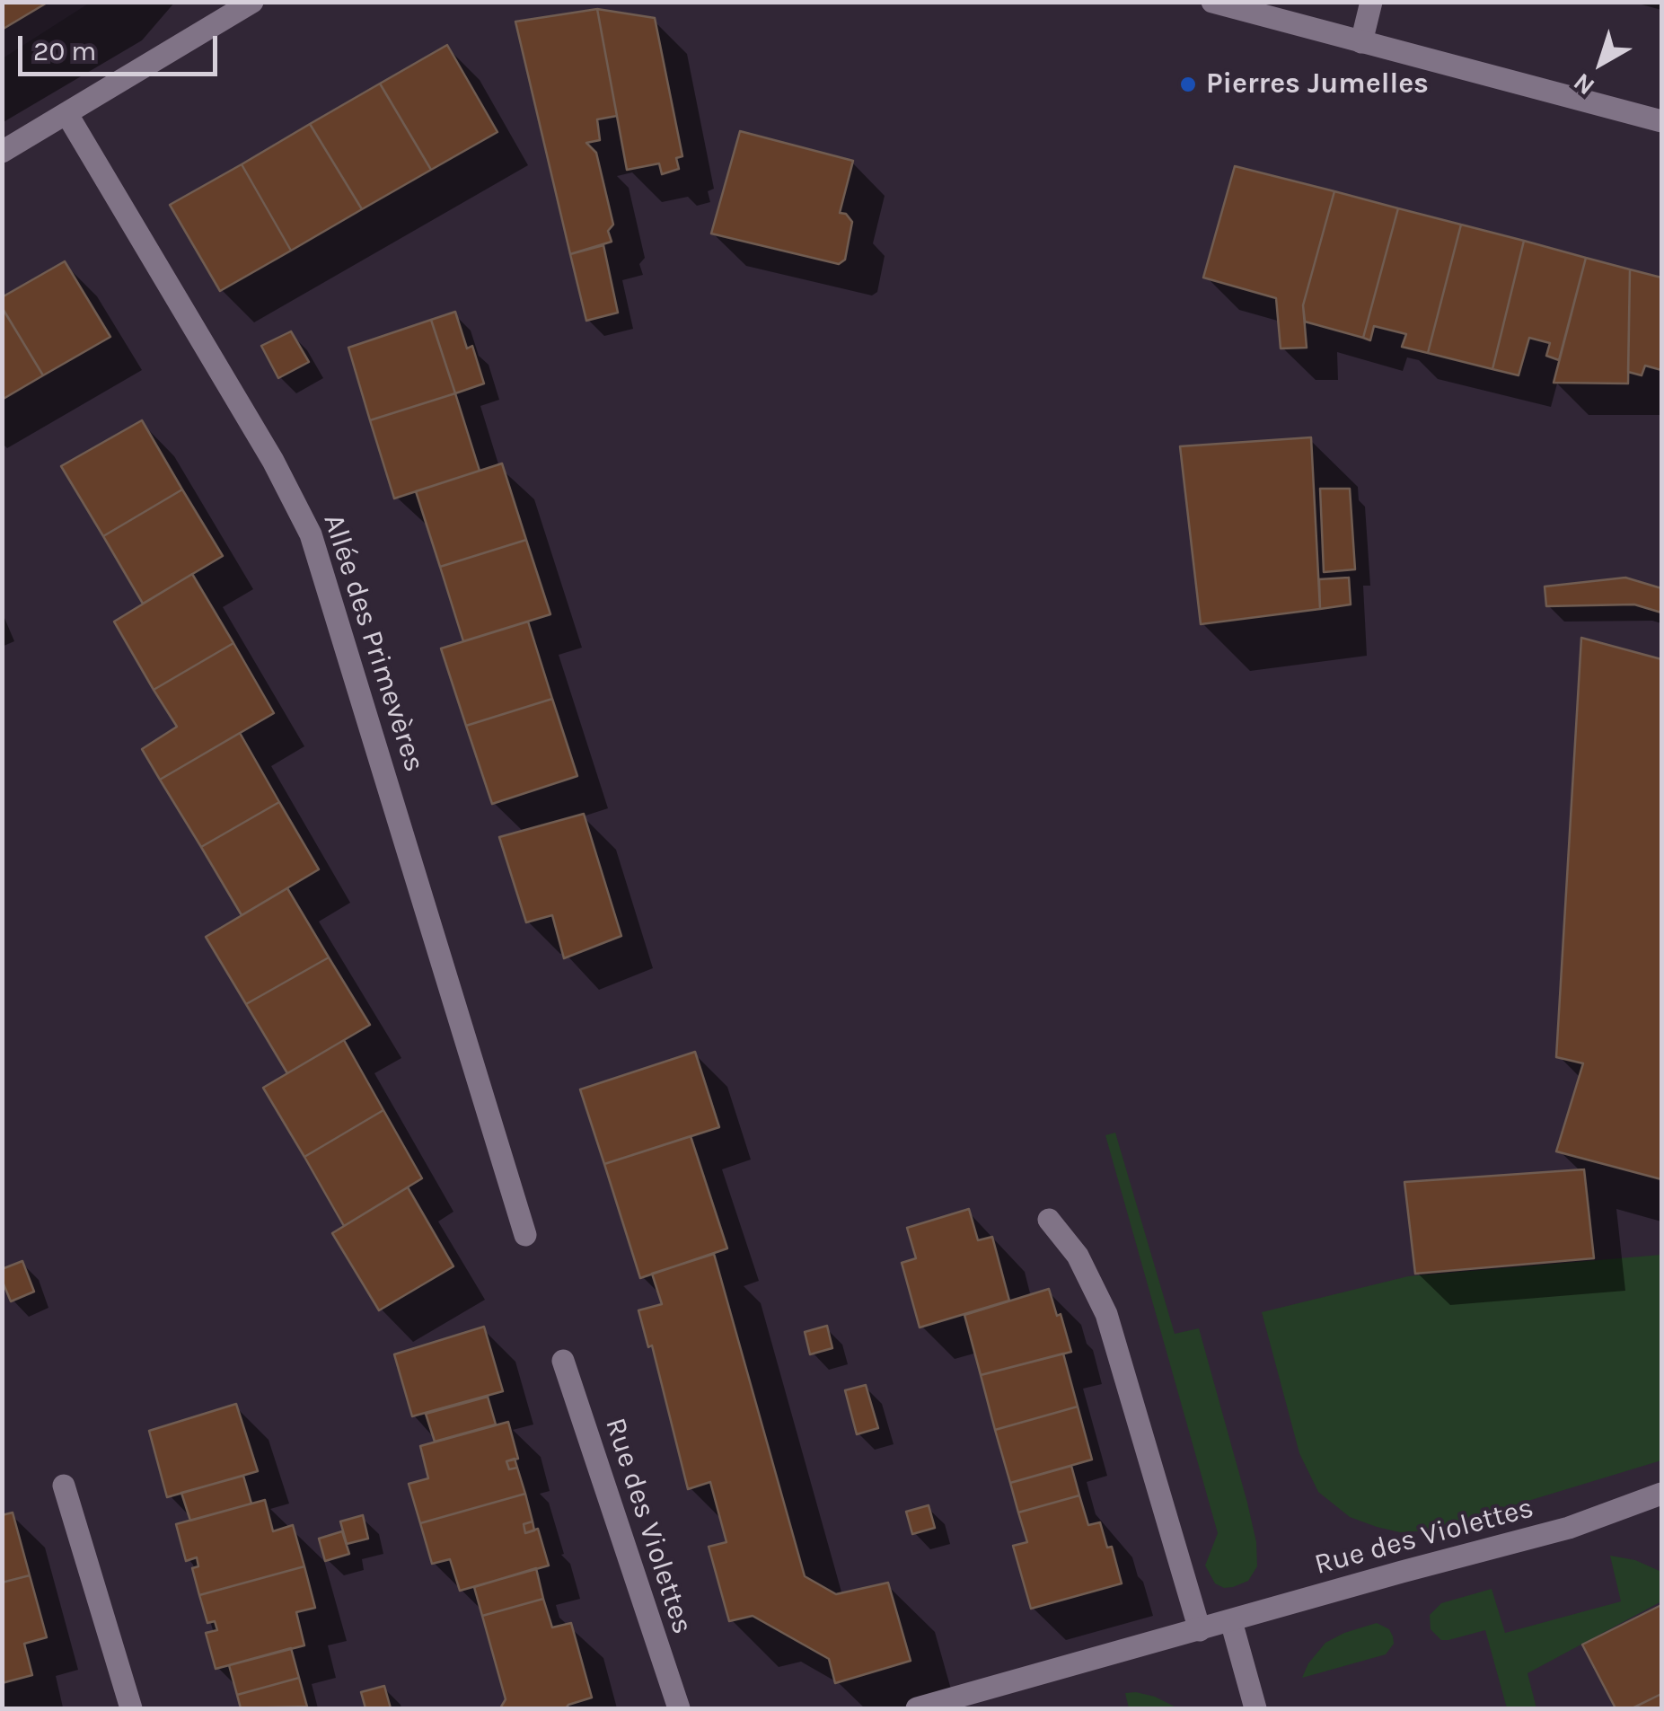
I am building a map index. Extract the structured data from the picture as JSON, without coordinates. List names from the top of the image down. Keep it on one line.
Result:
{"streets":{"street":["Allée des Primevères","Rue des Violettes"]},"places":["Pierres Jumelles"],"scale_bar":"20 m","north":"bottom left"}
